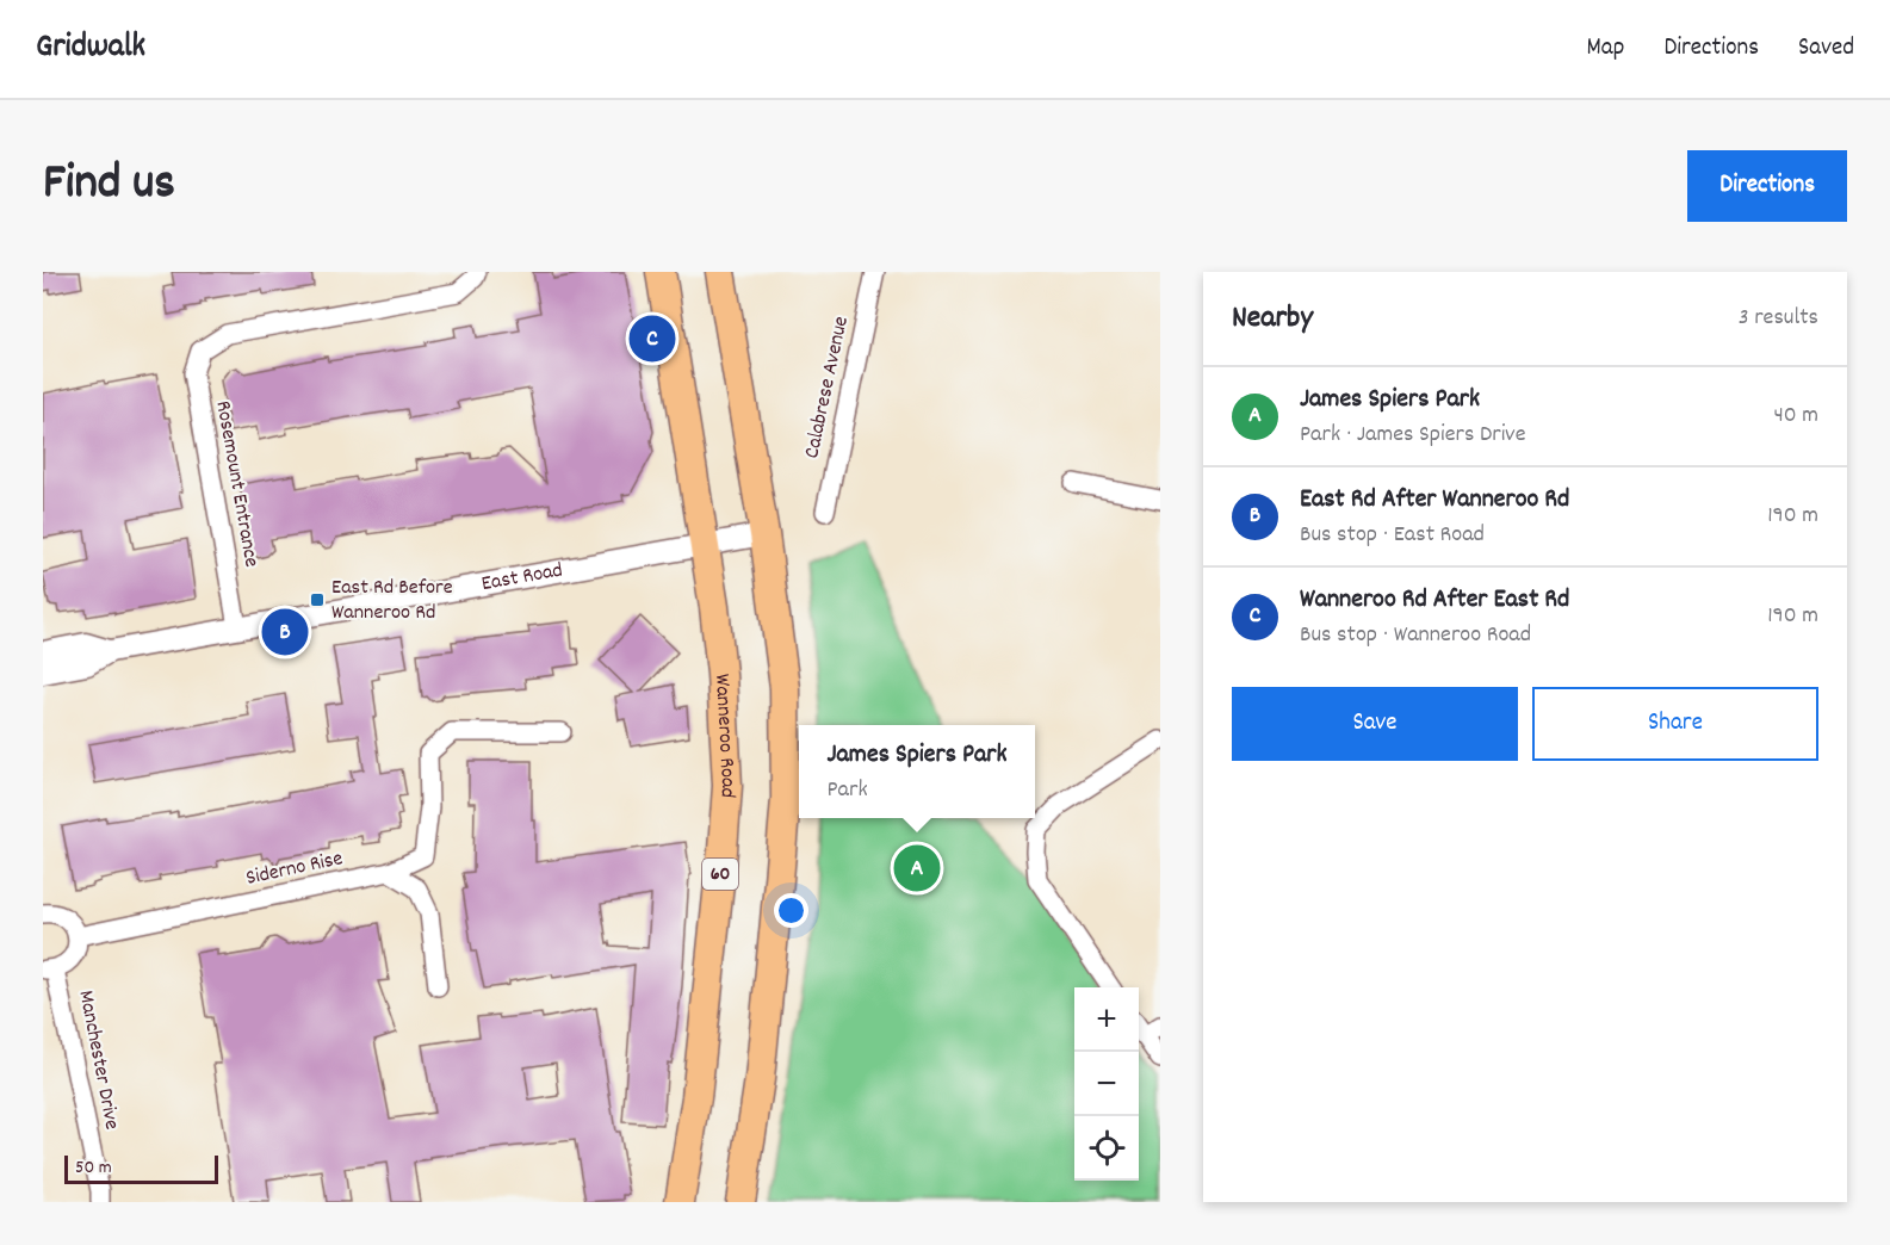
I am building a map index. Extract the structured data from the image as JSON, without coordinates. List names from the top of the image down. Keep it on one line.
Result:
{"streets":{"highway":["Wanneroo Road","60"],"street":["Calabrese Avenue","Rosemount Entrance","East Road","Siderno Rise","Manchester Drive"]},"crossings":[["Rosemount Entrance","East Road"],["East Road","Wanneroo Road"]],"places":{"transit":["East Rd Before Wanneroo Rd"]},"scale_bar":"50 m","page":{"header":"Gridwalk","nav":["Map","Directions","Saved"],"title":"Find us","buttons":["Directions",["Save","Share"]],"heading":["Nearby","3 results"],"pins":["C","B","A"],"list":[{"mark":"A","name":"James Spiers Park","note":"Park · James Spiers Drive","value":"40 m"},{"mark":"B","name":"East Rd After Wanneroo Rd","note":"Bus stop · East Road","value":"190 m"},{"mark":"C","name":"Wanneroo Rd After East Rd","note":"Bus stop · Wanneroo Road","value":"190 m"}],"popup":["James Spiers Park","Park"],"map_buttons":["+","−"],"scale":"50 m"}}
